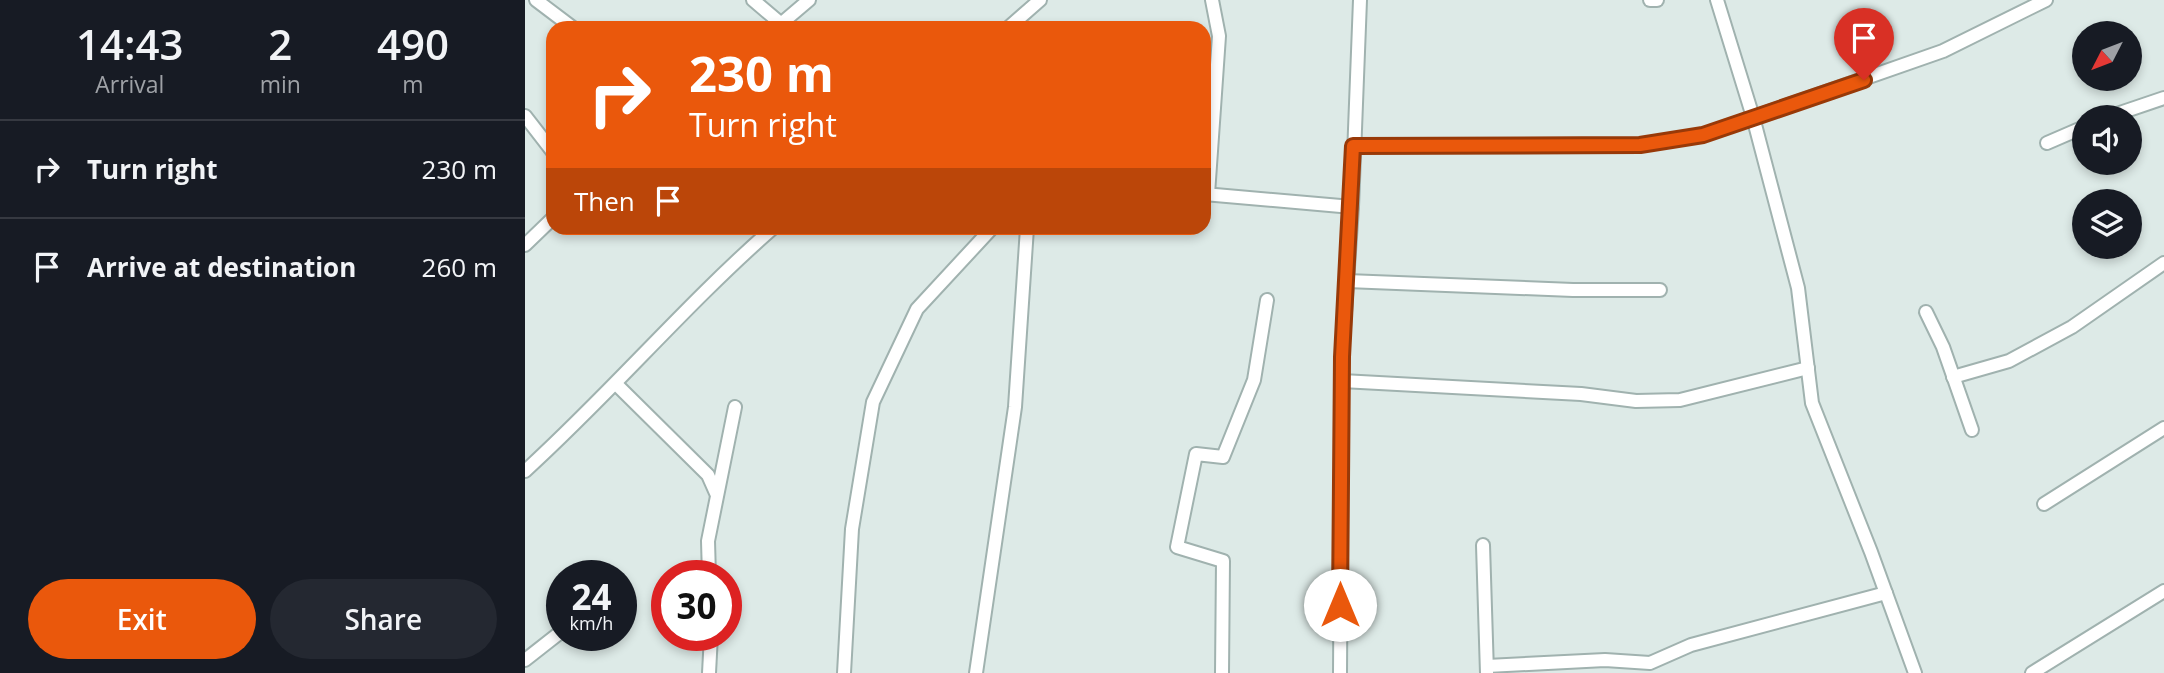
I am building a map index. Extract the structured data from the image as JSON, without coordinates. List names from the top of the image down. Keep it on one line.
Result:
{"north":"bottom left","page":{"eta":["14:43","Arrival","2","min","490","m"],"turn":["230 m","Turn right"],"list":[{"name":"Turn right","value":"230 m"},{"name":"Arrive at destination","value":"260 m"}],"then":"Then","speed":"24 km/h","limit":"30","buttons":["Exit","Share"]}}
